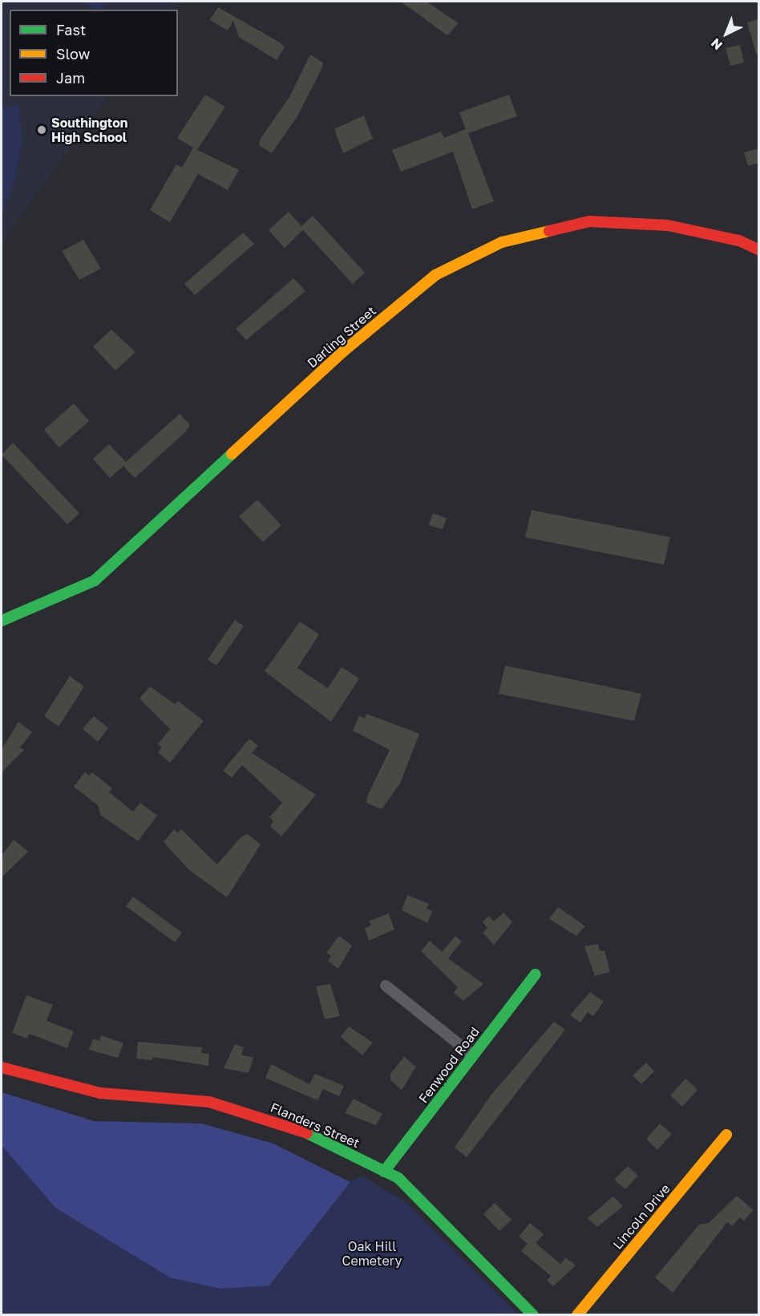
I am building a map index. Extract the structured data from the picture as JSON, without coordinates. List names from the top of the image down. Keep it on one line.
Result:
{"streets":{"street":["Darling Street","Fenwood Road","Flanders Street","Lincoln Drive"]},"crossings":[["Fenwood Road","Flanders Street"]],"parks":["Oak Hill Cemetery"],"places":["Southington High School"],"legend":["Fast","Slow","Jam"],"north":"bottom left"}
